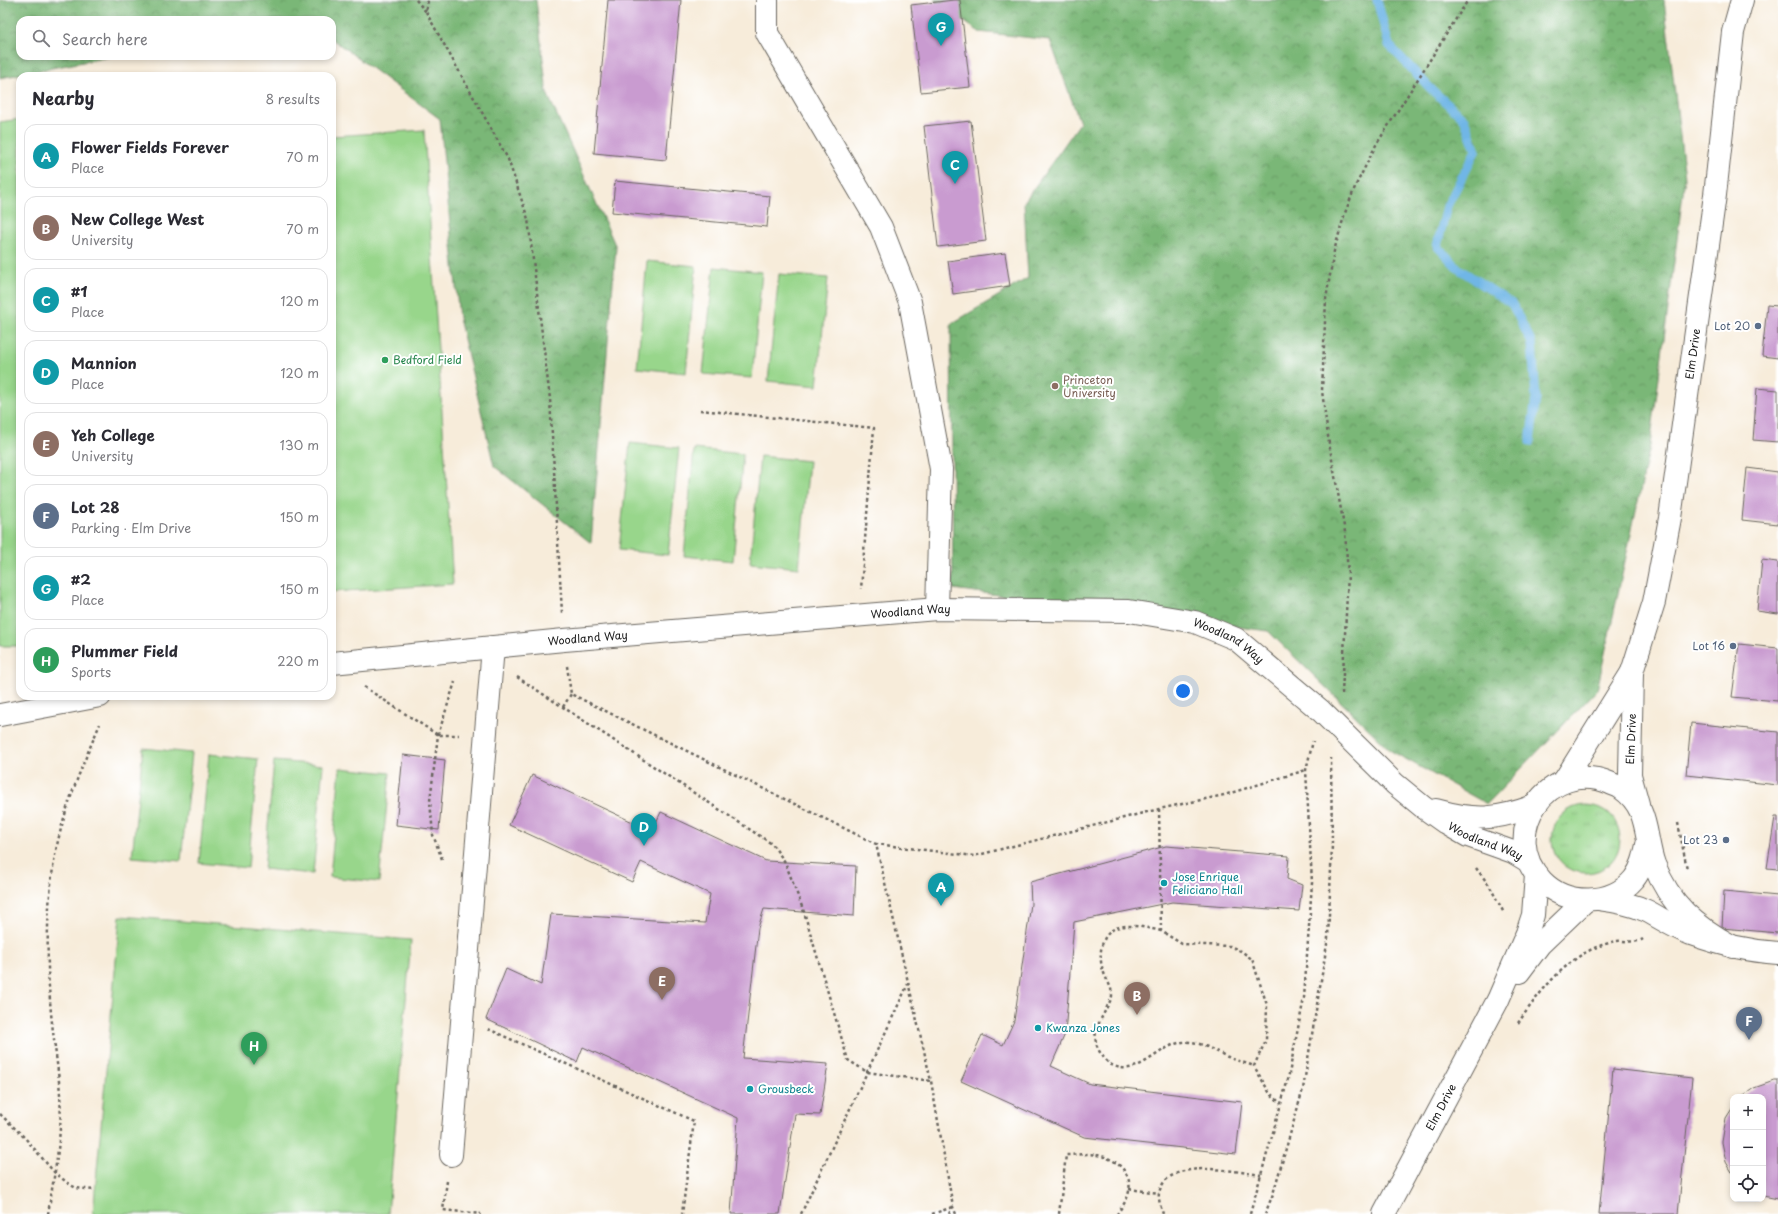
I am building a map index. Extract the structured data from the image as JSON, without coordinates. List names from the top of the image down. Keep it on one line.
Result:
{"streets":{"street":["Elm Drive","Woodland Way"]},"crossings":[["Elm Drive","Woodland Way"]],"places":["Lot 20","Bedford Field","Princeton University","Lot 16","Lot 23","Jose Enrique Feliciano Hall","Kwanza Jones","Grousbeck"],"page":{"pins":["G","C","D","A","E","B","F","H"],"search":"Search here","heading":["Nearby","8 results"],"list":[{"mark":"A","name":"Flower Fields Forever","note":"Place","value":"70 m"},{"mark":"B","name":"New College West","note":"University","value":"70 m"},{"mark":"C","name":"#1","note":"Place","value":"120 m"},{"mark":"D","name":"Mannion","note":"Place","value":"120 m"},{"mark":"E","name":"Yeh College","note":"University","value":"130 m"},{"mark":"F","name":"Lot 28","note":"Parking · Elm Drive","value":"150 m"},{"mark":"G","name":"#2","note":"Place","value":"150 m"},{"mark":"H","name":"Plummer Field","note":"Sports","value":"220 m"}],"map_buttons":["+","−"]}}
